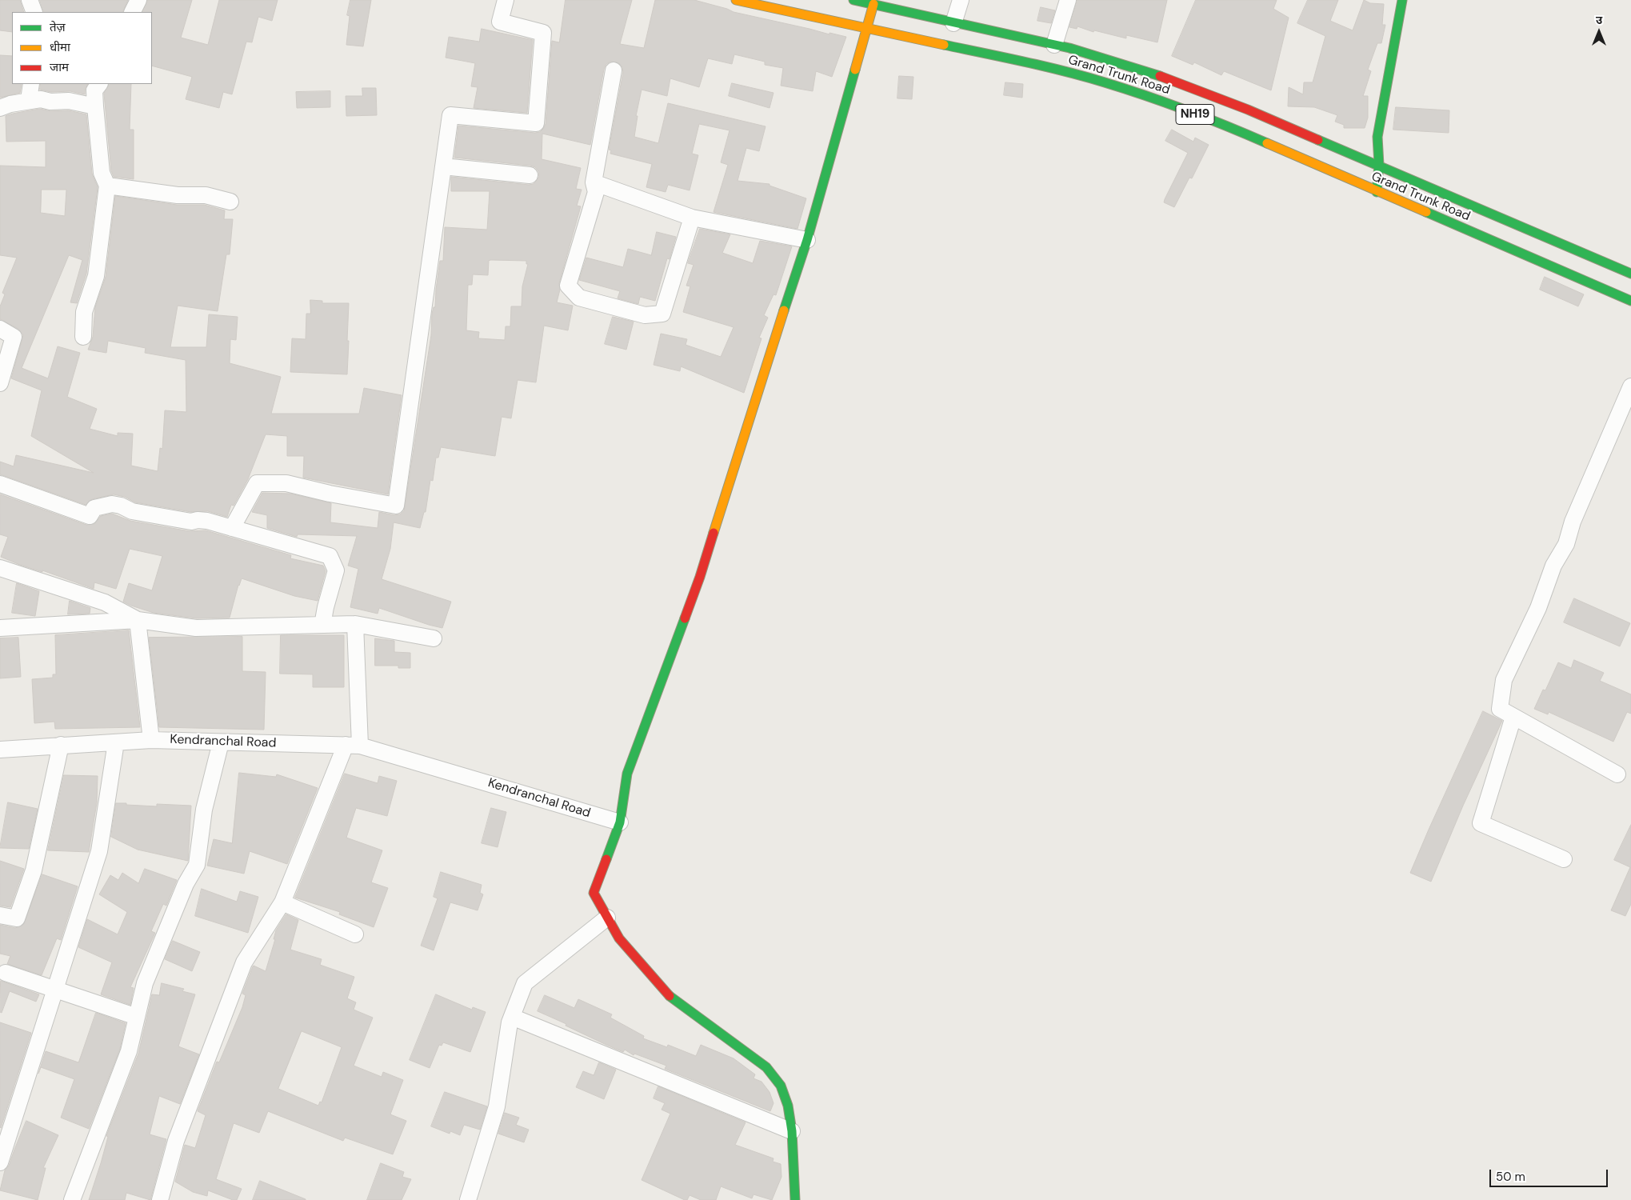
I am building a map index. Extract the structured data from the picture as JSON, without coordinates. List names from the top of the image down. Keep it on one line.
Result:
{"streets":{"main road":["Grand Trunk Road","NH19"],"street":["Kendranchal Road"]},"legend":["तेज़","धीमा","जाम"],"scale_bar":"50 m","north":"top"}
